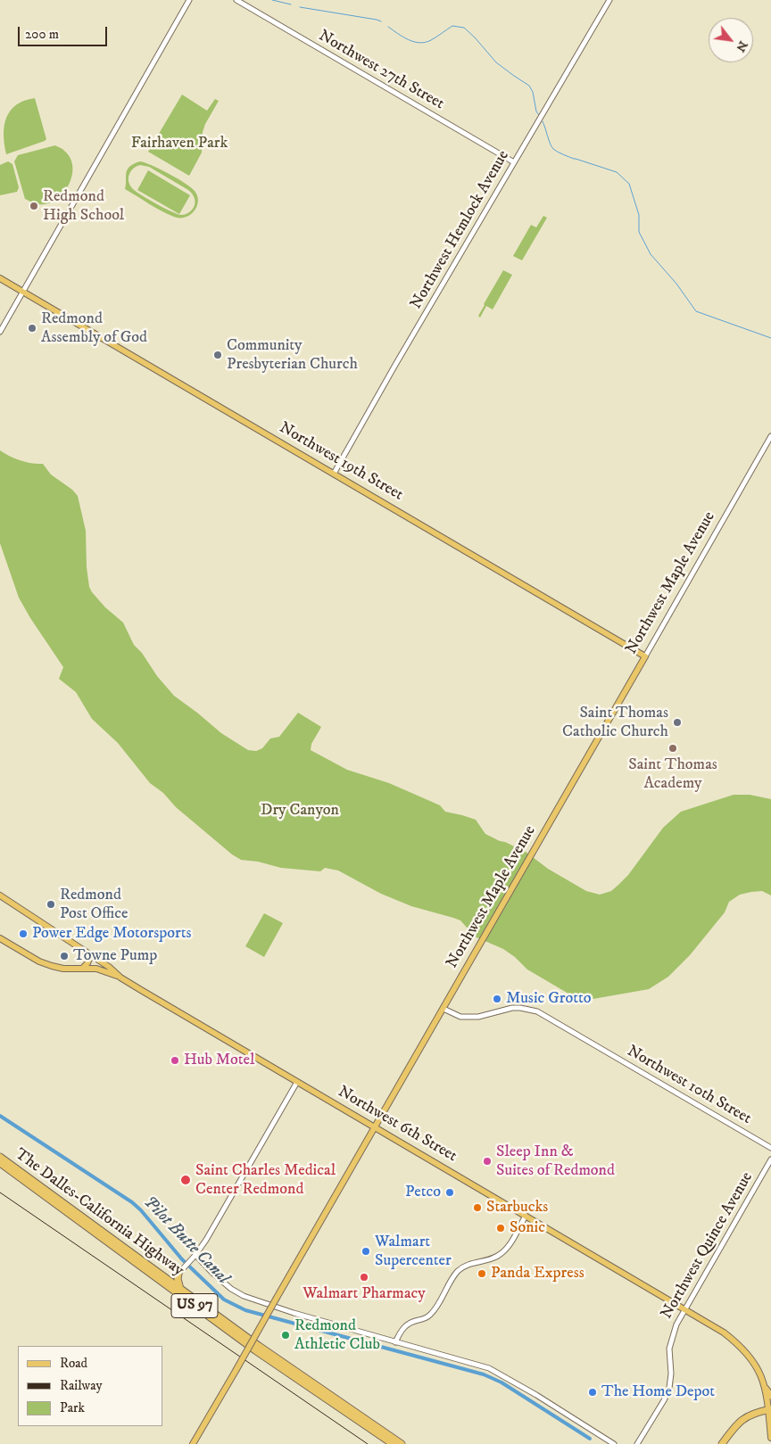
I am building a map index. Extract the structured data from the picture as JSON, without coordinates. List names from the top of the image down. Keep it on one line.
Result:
{"streets":{"highway":["The Dalles-California Highway","US 97"],"main road":["Northwest 19th Street","Northwest Maple Avenue","Northwest 6th Street"],"street":["Northwest 27th Street","Northwest Hemlock Avenue","Northwest 10th Street","Northwest Quince Avenue"]},"crossings":[["Northwest 27th Street","Northwest Hemlock Avenue"],["Northwest Hemlock Avenue","Northwest 19th Street"],["Northwest 19th Street","Northwest Maple Avenue"],["Northwest Maple Avenue","Northwest 10th Street"],["Northwest Maple Avenue","Northwest 6th Street"],["Northwest 6th Street","Northwest Quince Avenue"]],"water":["Pilot Butte Canal"],"parks":["Fairhaven Park","Dry Canyon"],"places":["Redmond High School","Redmond Assembly of God","Community Presbyterian Church","Saint Thomas Catholic Church","Saint Thomas Academy","Redmond Post Office","Power Edge Motorsports","Towne Pump","Music Grotto","Hub Motel","Sleep Inn & Suites of Redmond","Saint Charles Medical Center Redmond","Petco","Starbucks","Sonic","Walmart Supercenter","Panda Express","Walmart Pharmacy","Redmond Athletic Club","The Home Depot"],"legend":["Road","Railway","Park"],"scale_bar":"200 m","north":"bottom right"}
